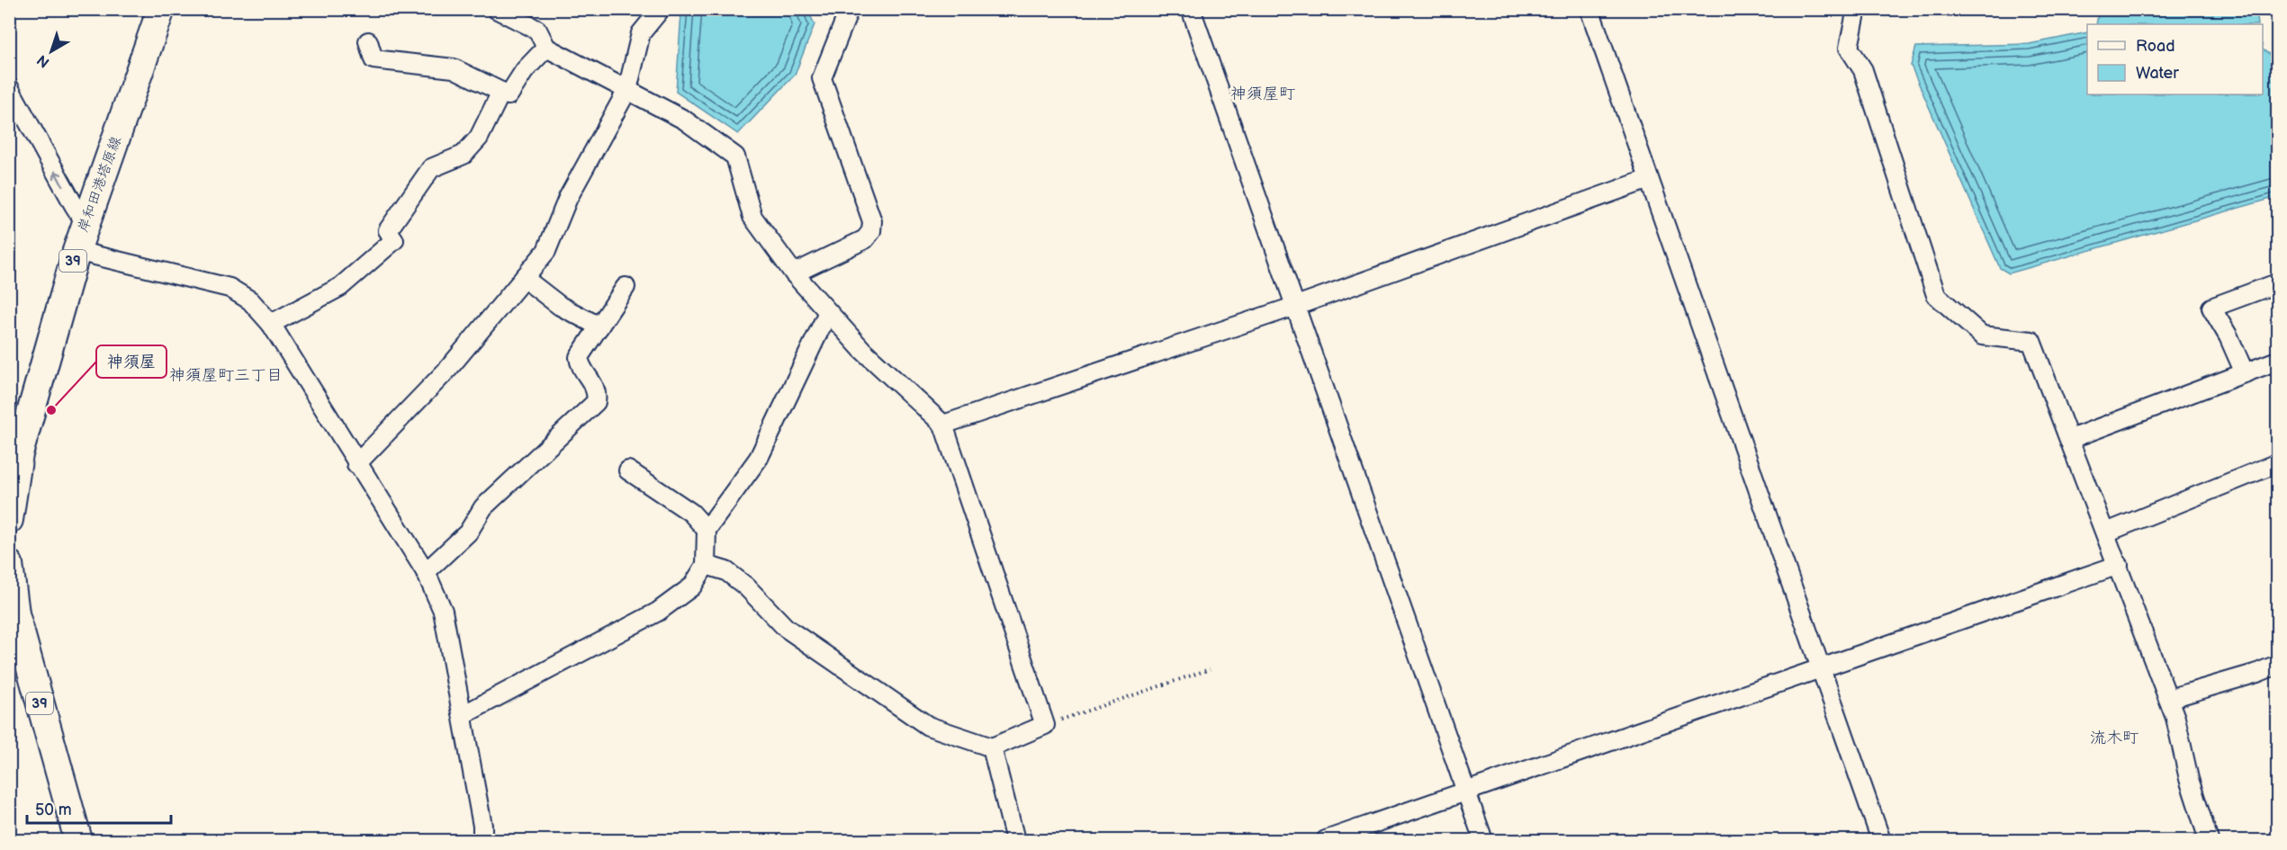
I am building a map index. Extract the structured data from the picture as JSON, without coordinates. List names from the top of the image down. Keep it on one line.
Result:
{"streets":{"main road":["岸和田港塔原線","39"]},"districts":["神須屋町","神須屋町三丁目","流木町"],"places":["神須屋"],"legend":["Road","Water"],"scale_bar":"50 m","north":"bottom left"}
